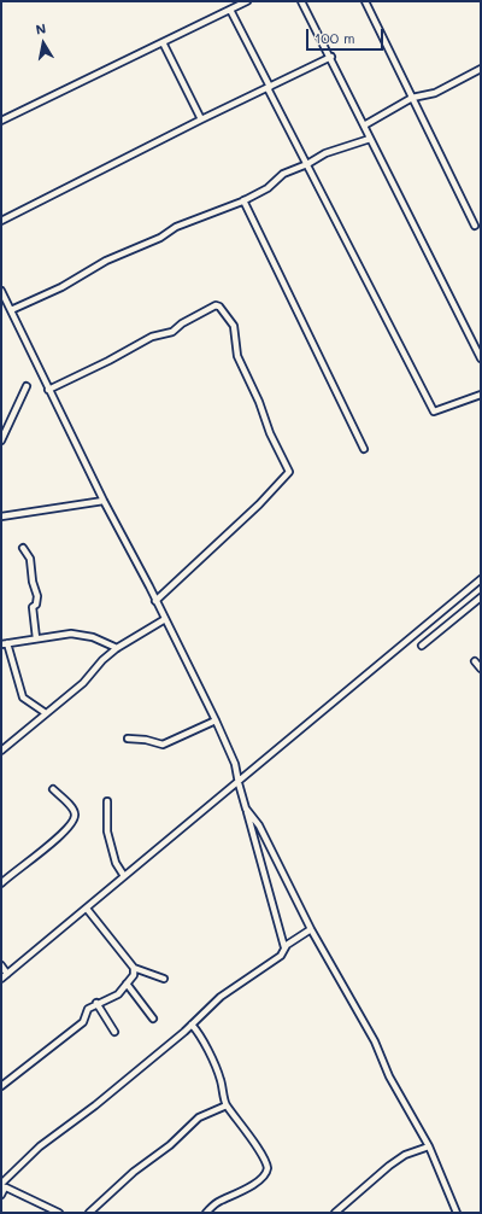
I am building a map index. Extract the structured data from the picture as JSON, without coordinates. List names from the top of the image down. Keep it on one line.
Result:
{"scale_bar":"100 m","north":"top"}
